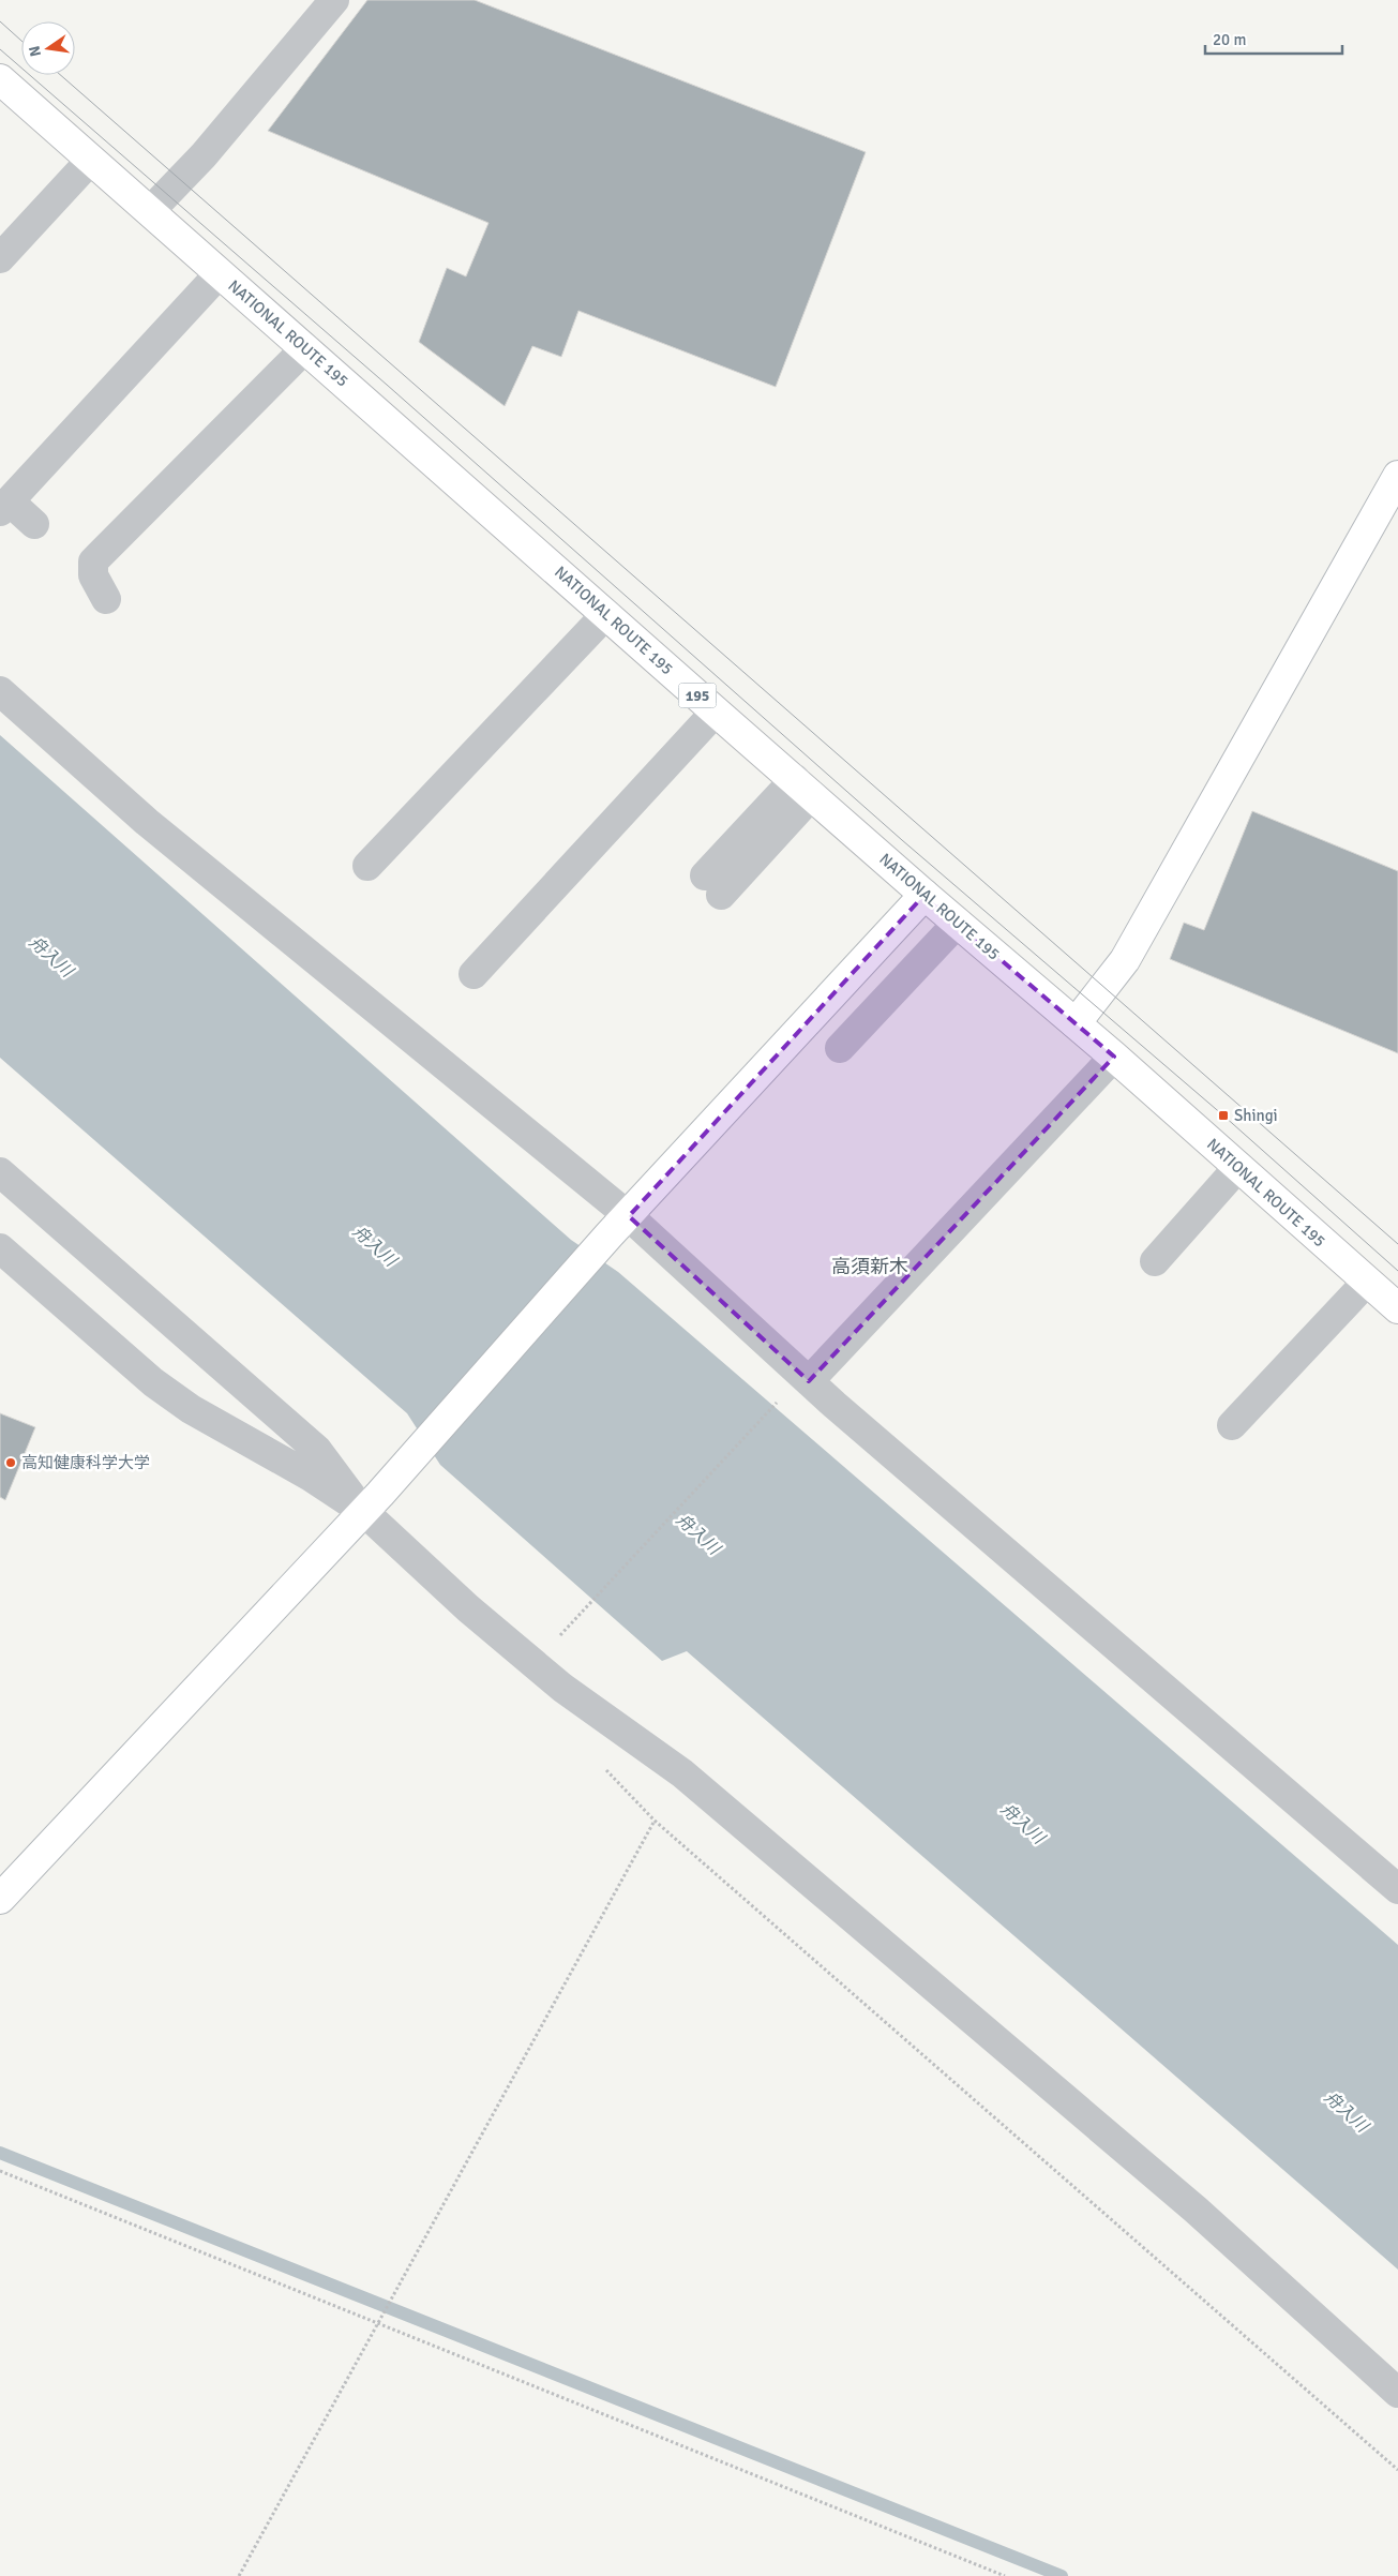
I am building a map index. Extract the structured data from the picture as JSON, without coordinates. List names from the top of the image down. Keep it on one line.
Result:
{"streets":{"main road":["NATIONAL ROUTE 195","195"]},"districts":["高須新木"],"water":["舟入川"],"places":{"transit":["Shingi"],"other":["高知健康科学大学"]},"scale_bar":"20 m","north":"left"}
